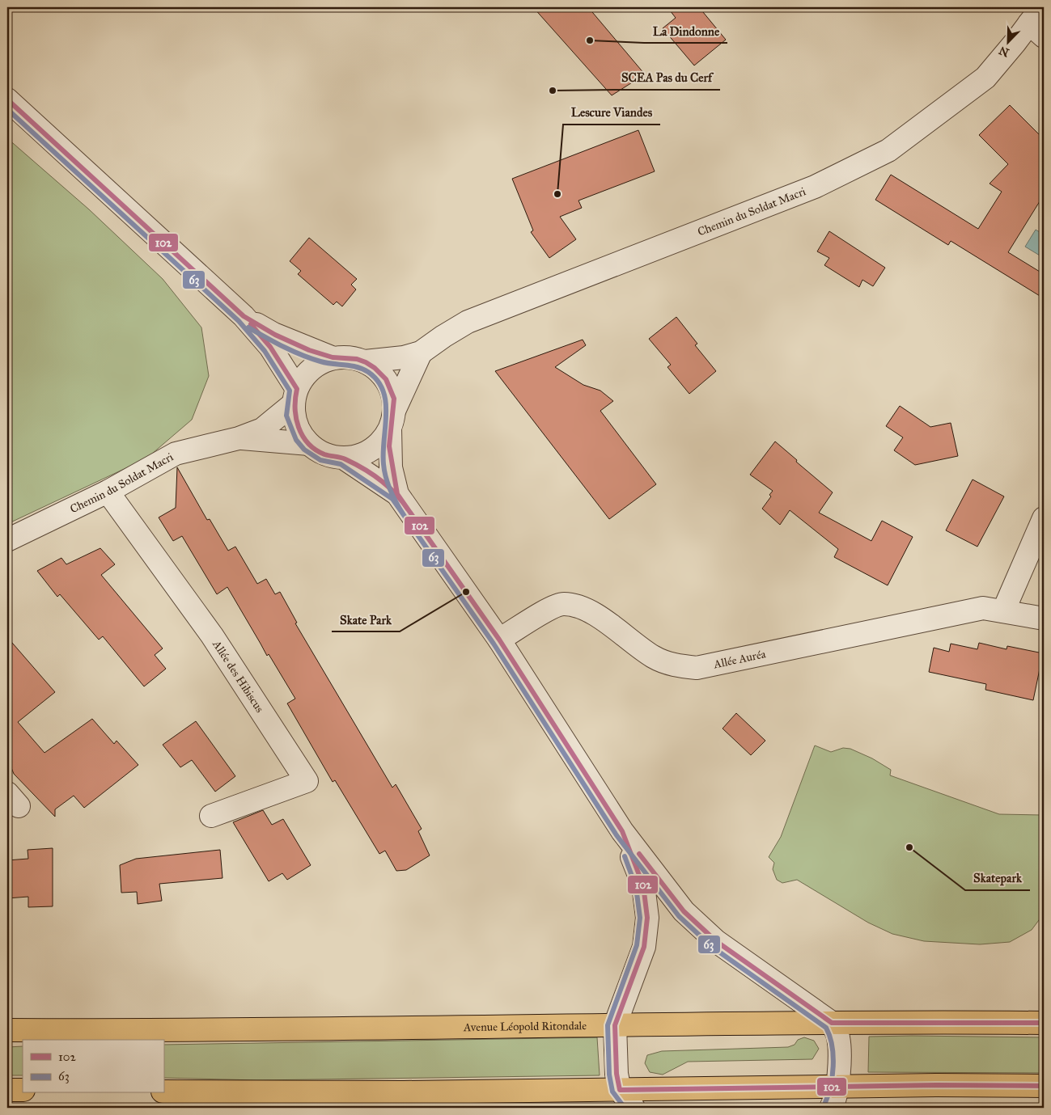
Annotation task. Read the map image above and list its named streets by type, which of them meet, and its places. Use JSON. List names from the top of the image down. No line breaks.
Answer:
{"streets":{"highway":["Avenue Léopold Ritondale"],"street":["Chemin du Soldat Macri","Allée Auréa","Allée des Hibiscus"]},"crossings":[["Chemin du Soldat Macri","Allée des Hibiscus"]],"places":["La Dindonne","SCEA Pas du Cerf","Lescure Viandes","Skate Park","Skatepark"],"lines":["transit line 102","transit line 63"],"legend":["102","63"],"north":"bottom left"}
